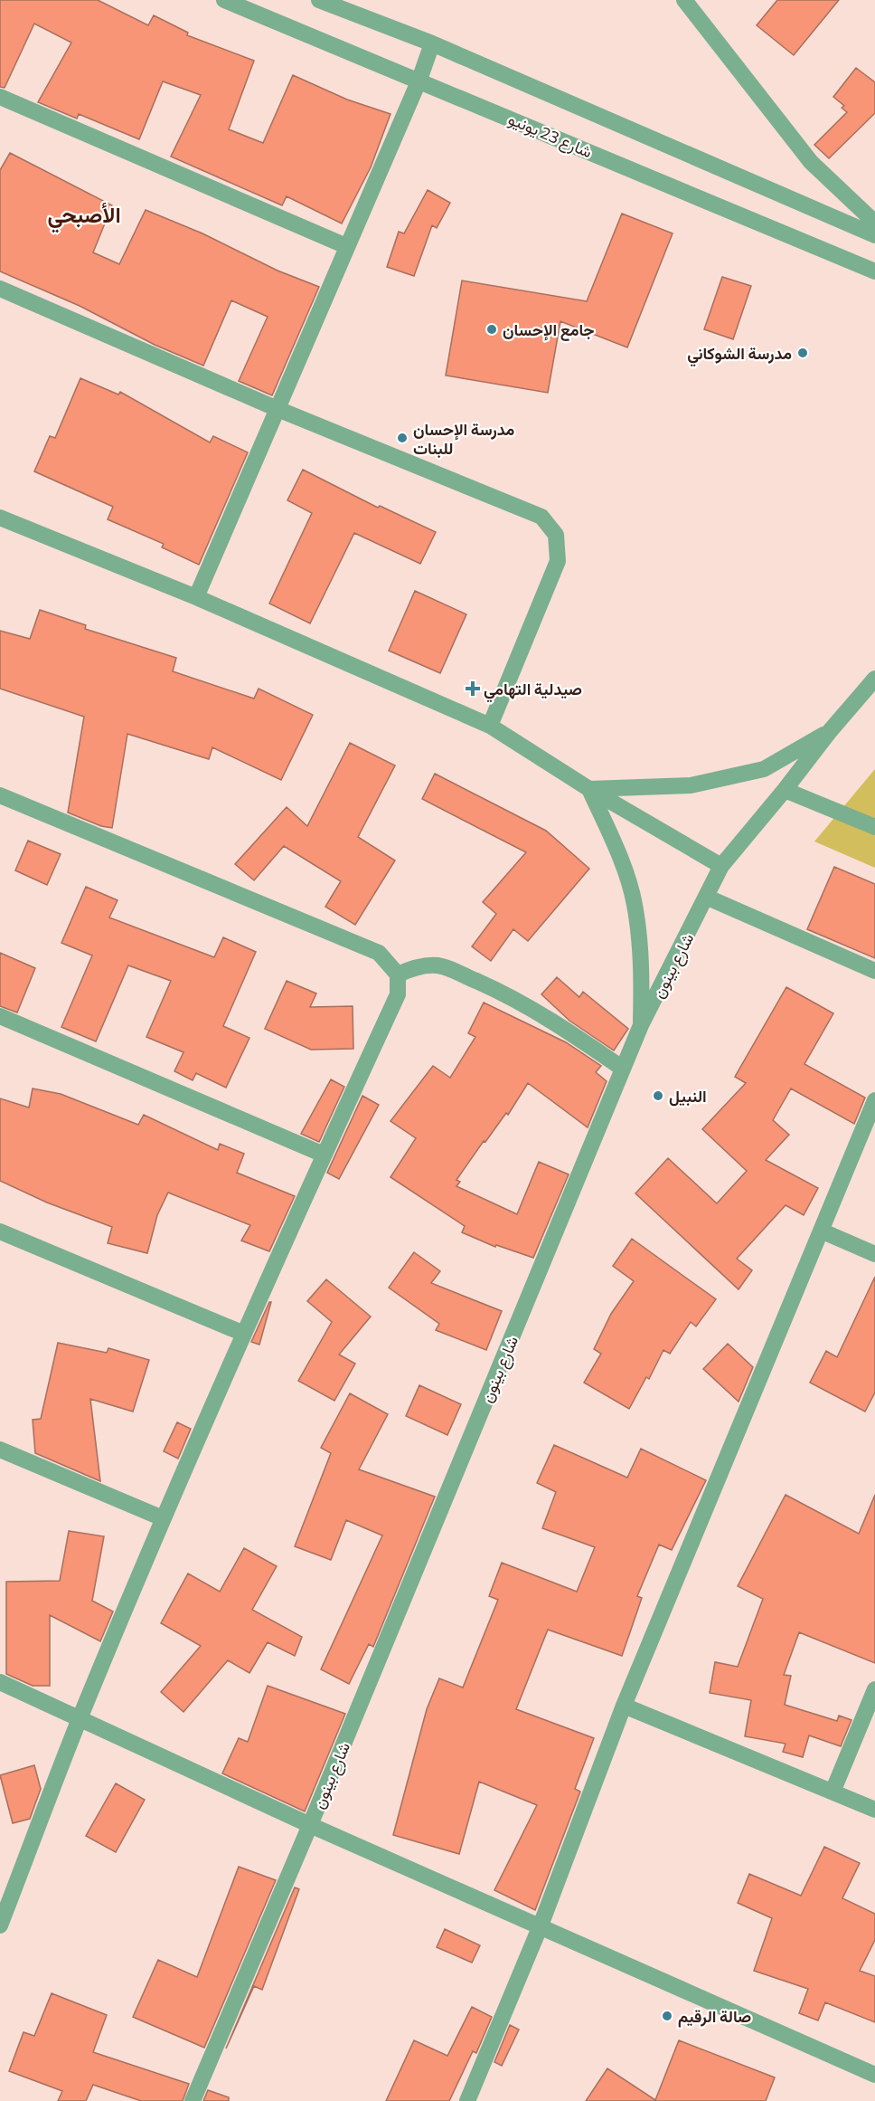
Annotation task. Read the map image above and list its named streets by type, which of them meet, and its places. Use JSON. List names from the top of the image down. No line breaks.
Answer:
{"streets":{"street":["شارع 23 يونيو","شارع بينون"]},"districts":["الأصبحي"],"places":{"other":["جامع الإحسان","مدرسة الشوكاني","مدرسة الإحسان للبنات","النبيل","صالة الرقيم"],"health":["صيدلية التهامي"]}}
